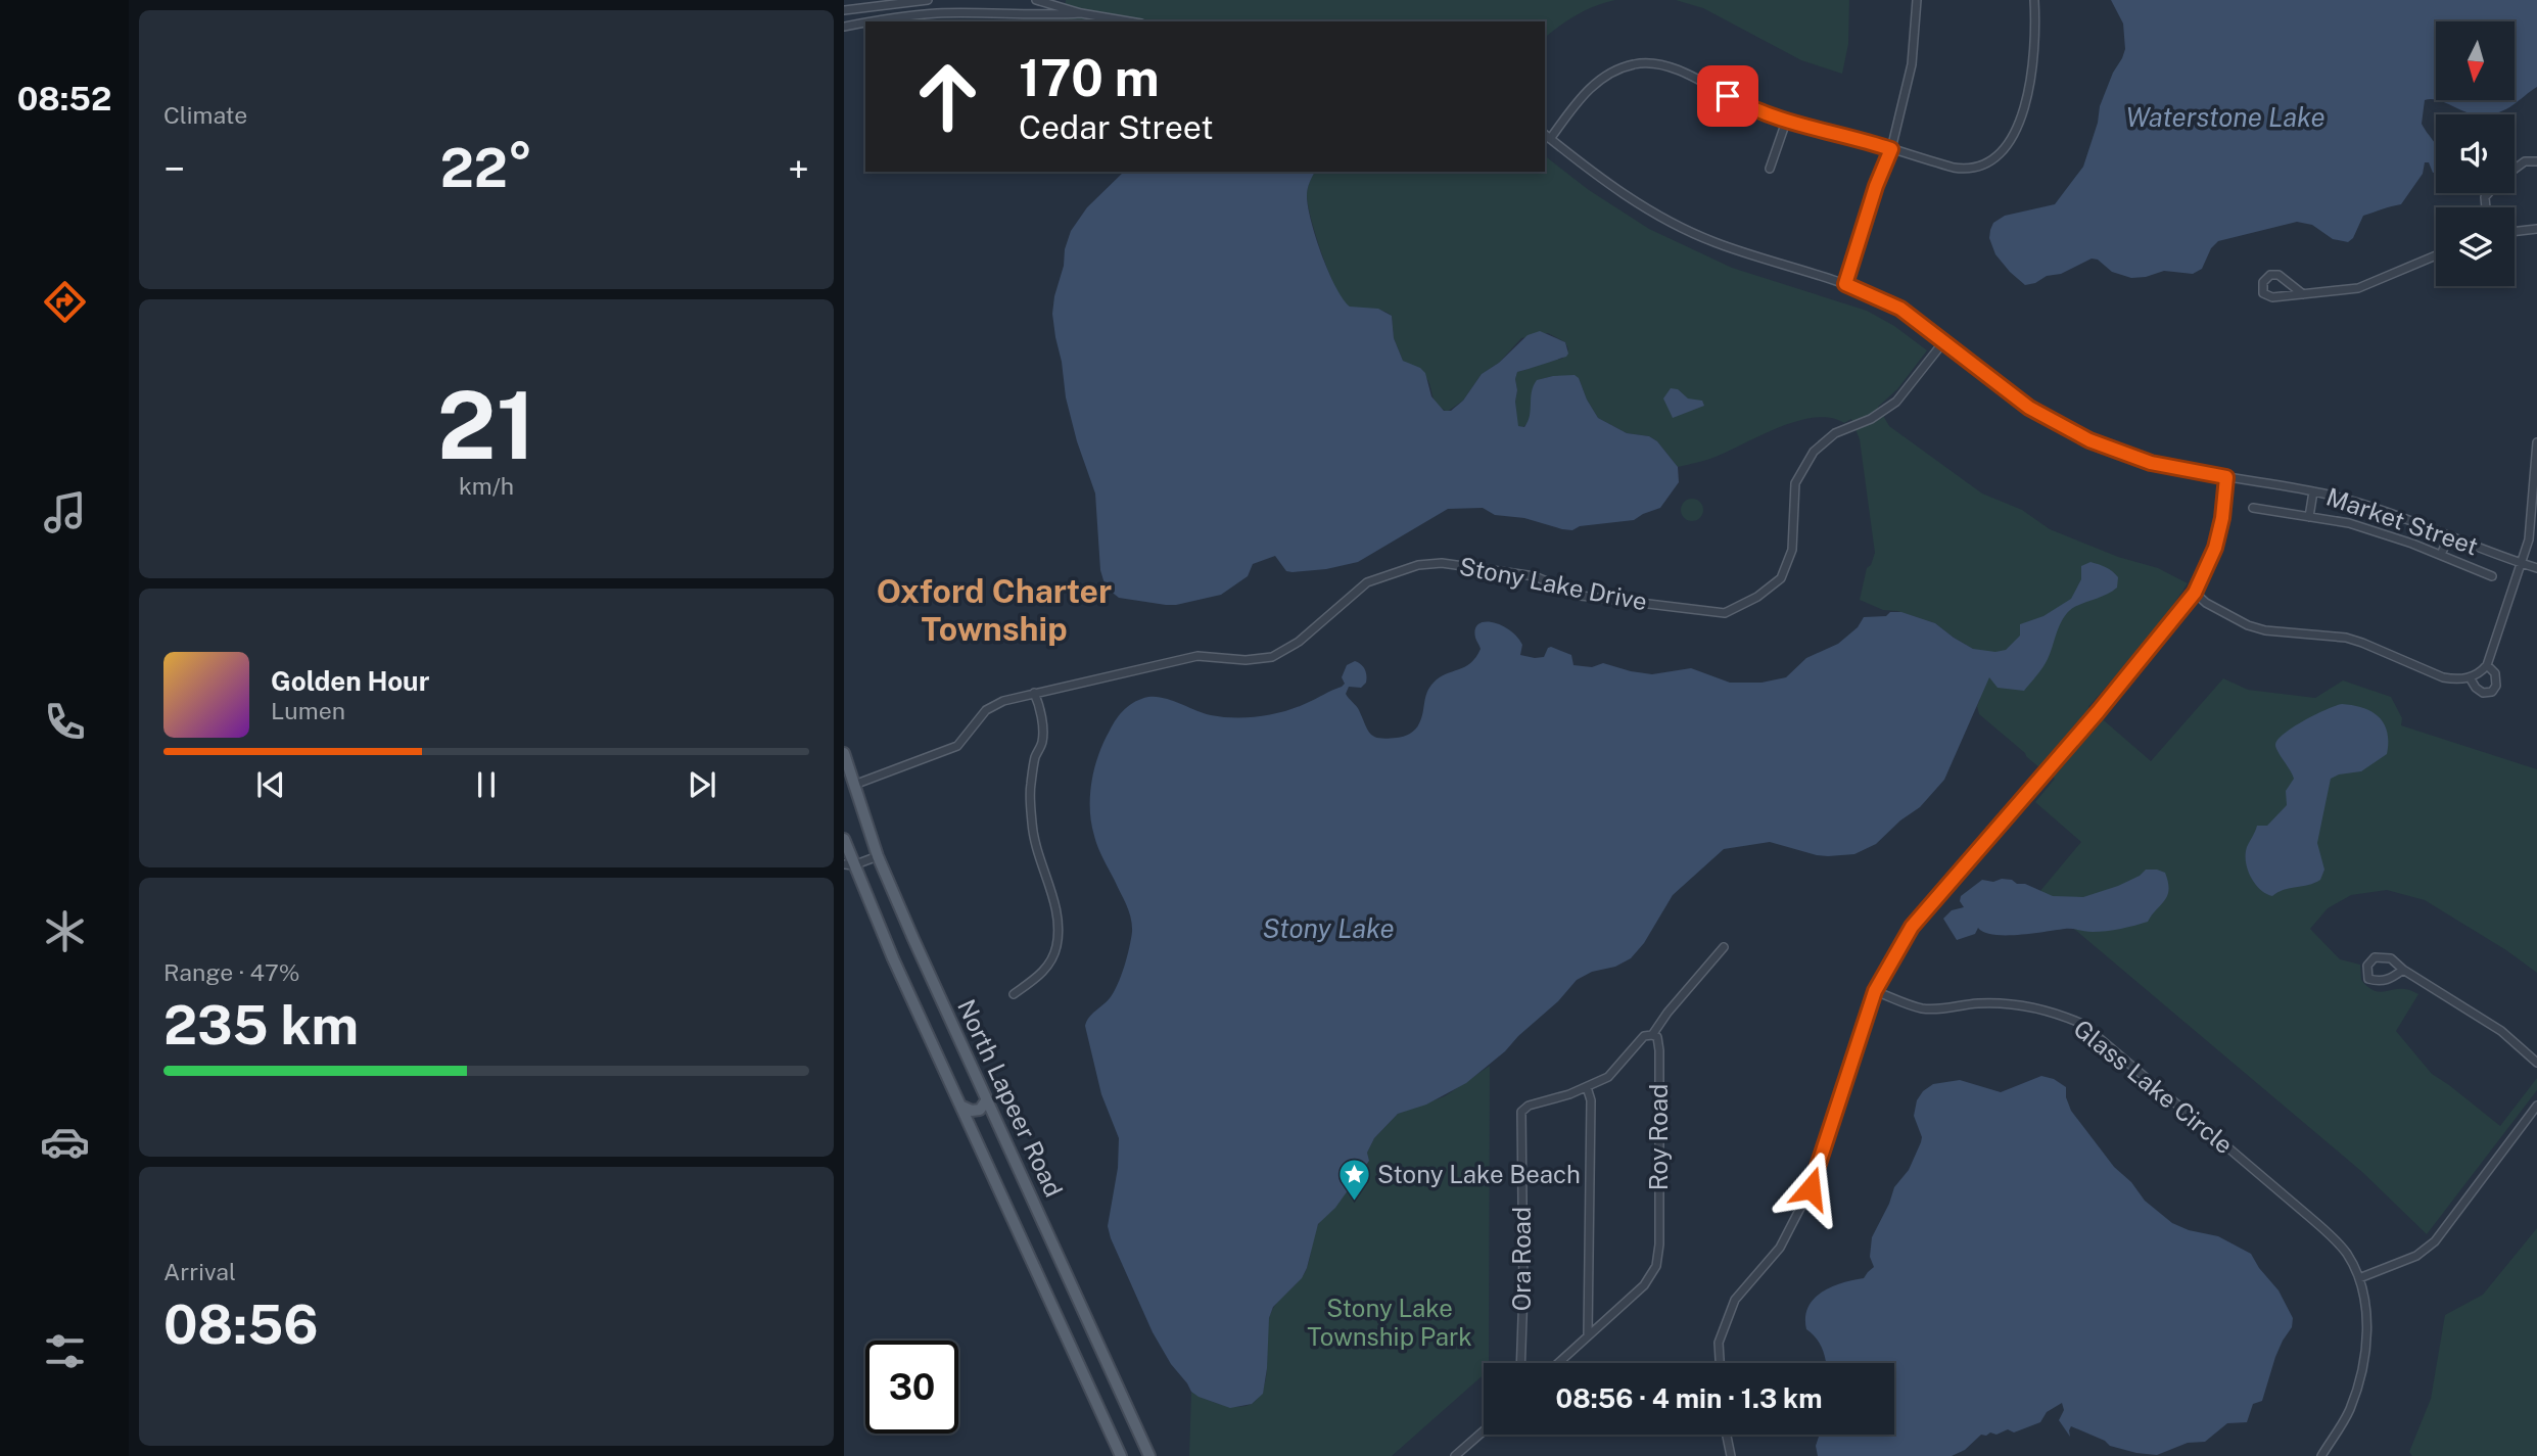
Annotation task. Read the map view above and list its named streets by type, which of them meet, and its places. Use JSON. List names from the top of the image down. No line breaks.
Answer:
{"streets":{"main road":["North Lapeer Road"],"street":["Market Street","Stony Lake Drive","Glass Lake Circle","Roy Road","Ora Road"]},"crossings":[["Market Street","Stony Lake Drive"],["Stony Lake Drive","North Lapeer Road"],["Roy Road","Ora Road"]],"districts":["Oxford Charter Township"],"water":["Waterstone Lake","Stony Lake"],"parks":["Stony Lake Township Park"],"places":{"place":["Stony Lake Beach"]},"north":"bottom","page":{"tabs":"08:52","tile":["Climate",["21","km/h"],["Range · 47%","235 km"],["Arrival","08:56"]],"turn":["170 m","Cedar Street"],"heat":["−","22°","+"],"song":["Golden Hour","Lumen"],"limit":"30","trip":"08:56 · 4 min · 1.3 km"}}
